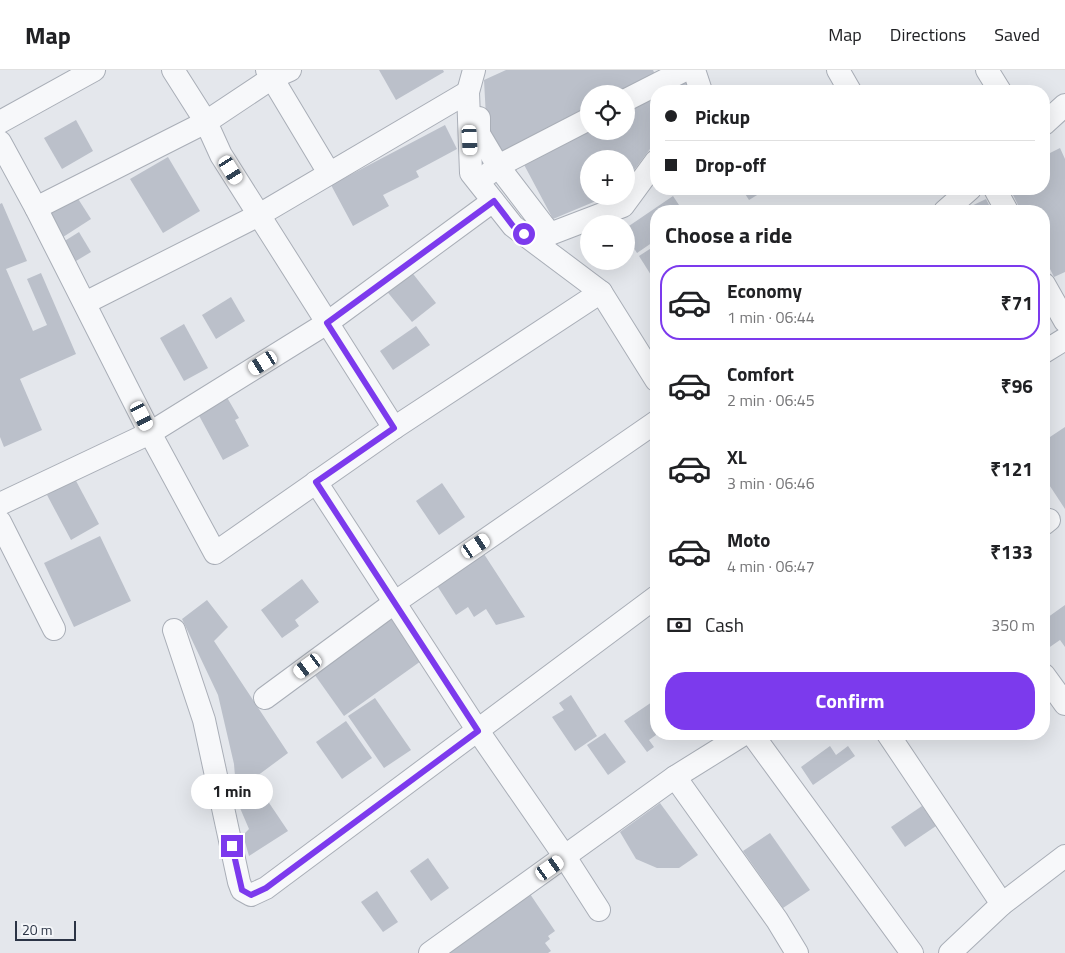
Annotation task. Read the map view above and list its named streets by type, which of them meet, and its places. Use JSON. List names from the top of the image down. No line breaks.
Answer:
{"scale_bar":"20 m","page":{"header":"Map","nav":["Map","Directions","Saved"],"map_buttons":["+","−"],"banner":["Pickup","Drop-off"],"heading":"Choose a ride","list":[{"name":"Economy","note":"1 min · 06:44","value":"₹71"},{"name":"Comfort","note":"2 min · 06:45","value":"₹96"},{"name":"XL","note":"3 min · 06:46","value":"₹121"},{"name":"Moto","note":"4 min · 06:47","value":"₹133"}],"pay":["Cash","350 m"],"buttons":"Confirm","bubble":"1 min","scale":"20 m"}}
